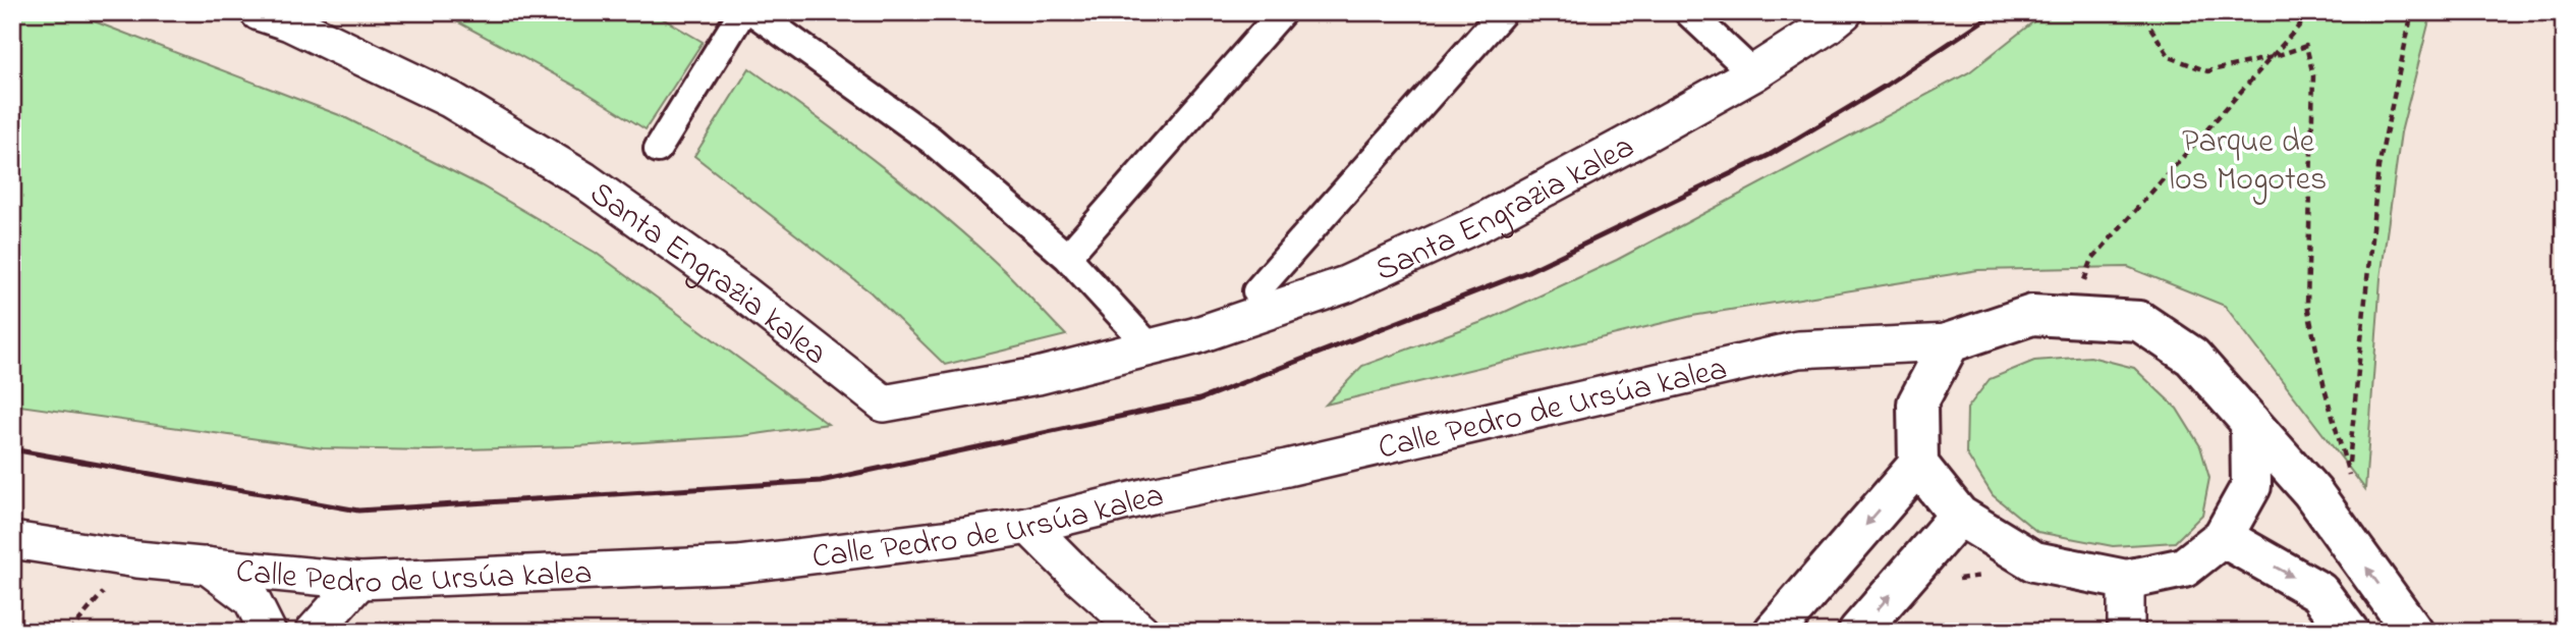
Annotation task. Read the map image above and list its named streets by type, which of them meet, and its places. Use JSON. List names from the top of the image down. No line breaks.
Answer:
{"streets":{"street":["Santa Engrazia kalea","Calle Pedro de Ursúa kalea"]},"parks":["Parque de los Mogotes"]}
